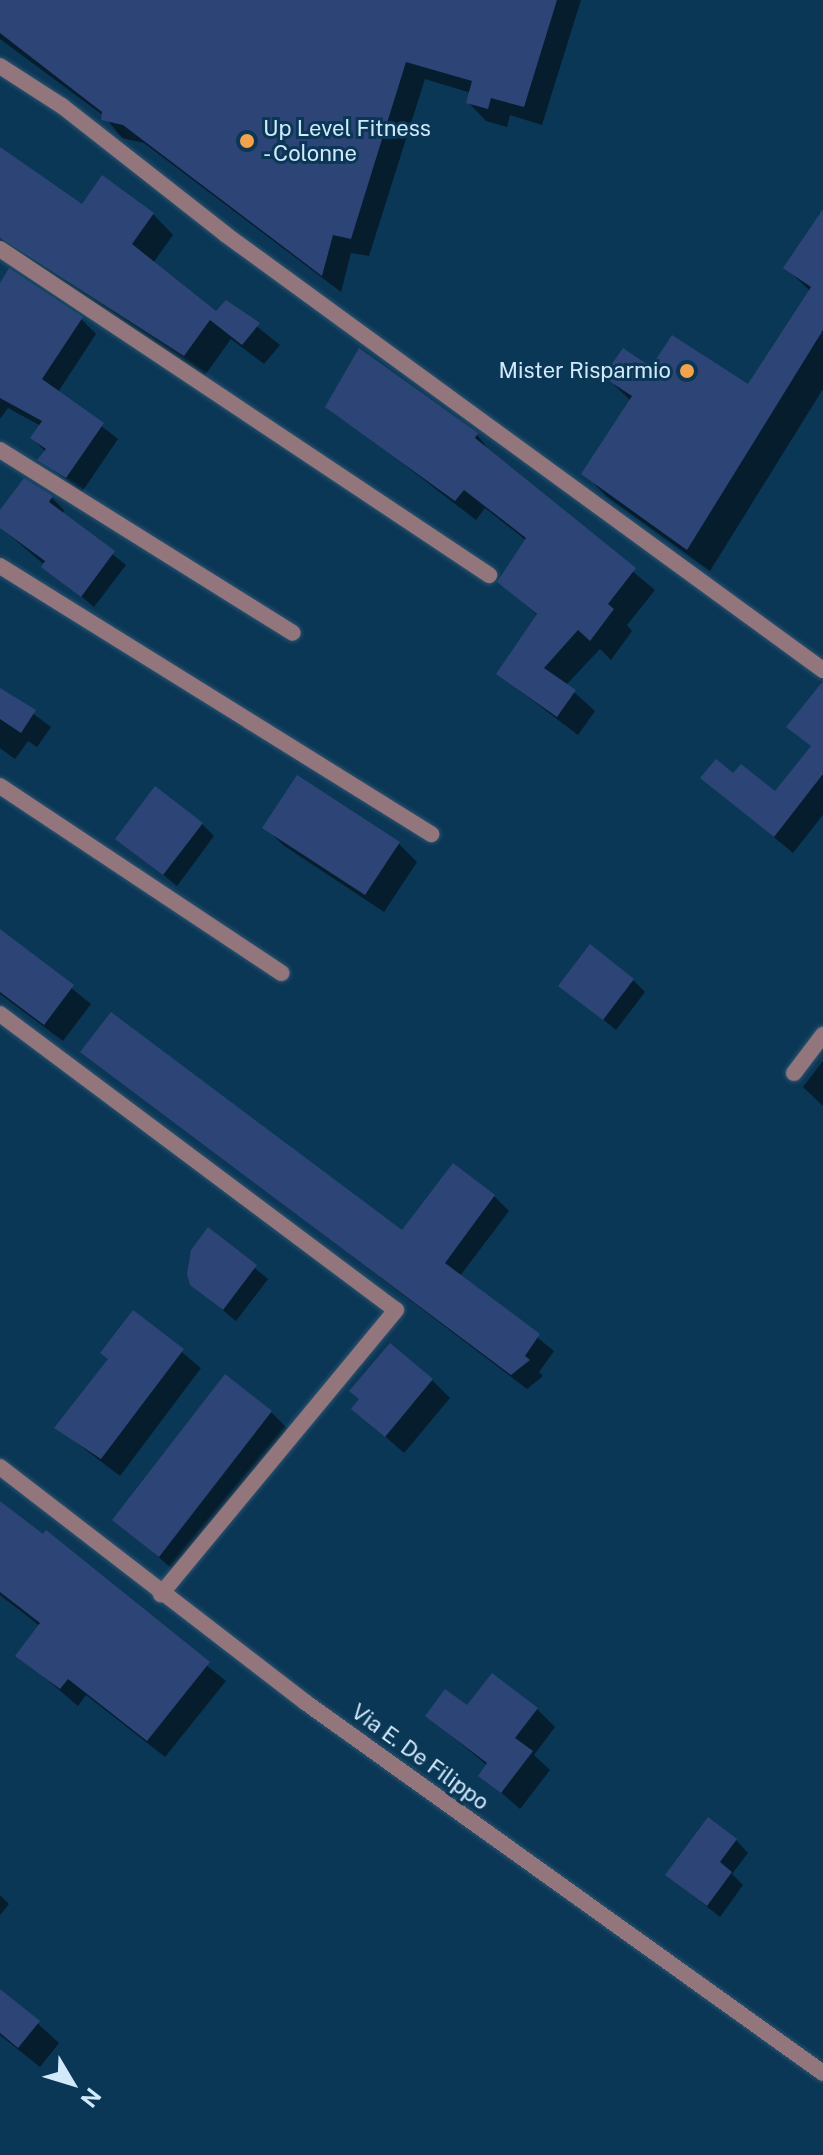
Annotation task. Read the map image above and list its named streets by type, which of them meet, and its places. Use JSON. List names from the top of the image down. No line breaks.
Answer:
{"streets":{"street":["Via E. De Filippo"]},"places":["Up Level Fitness - Colonne","Mister Risparmio"],"north":"bottom right"}
